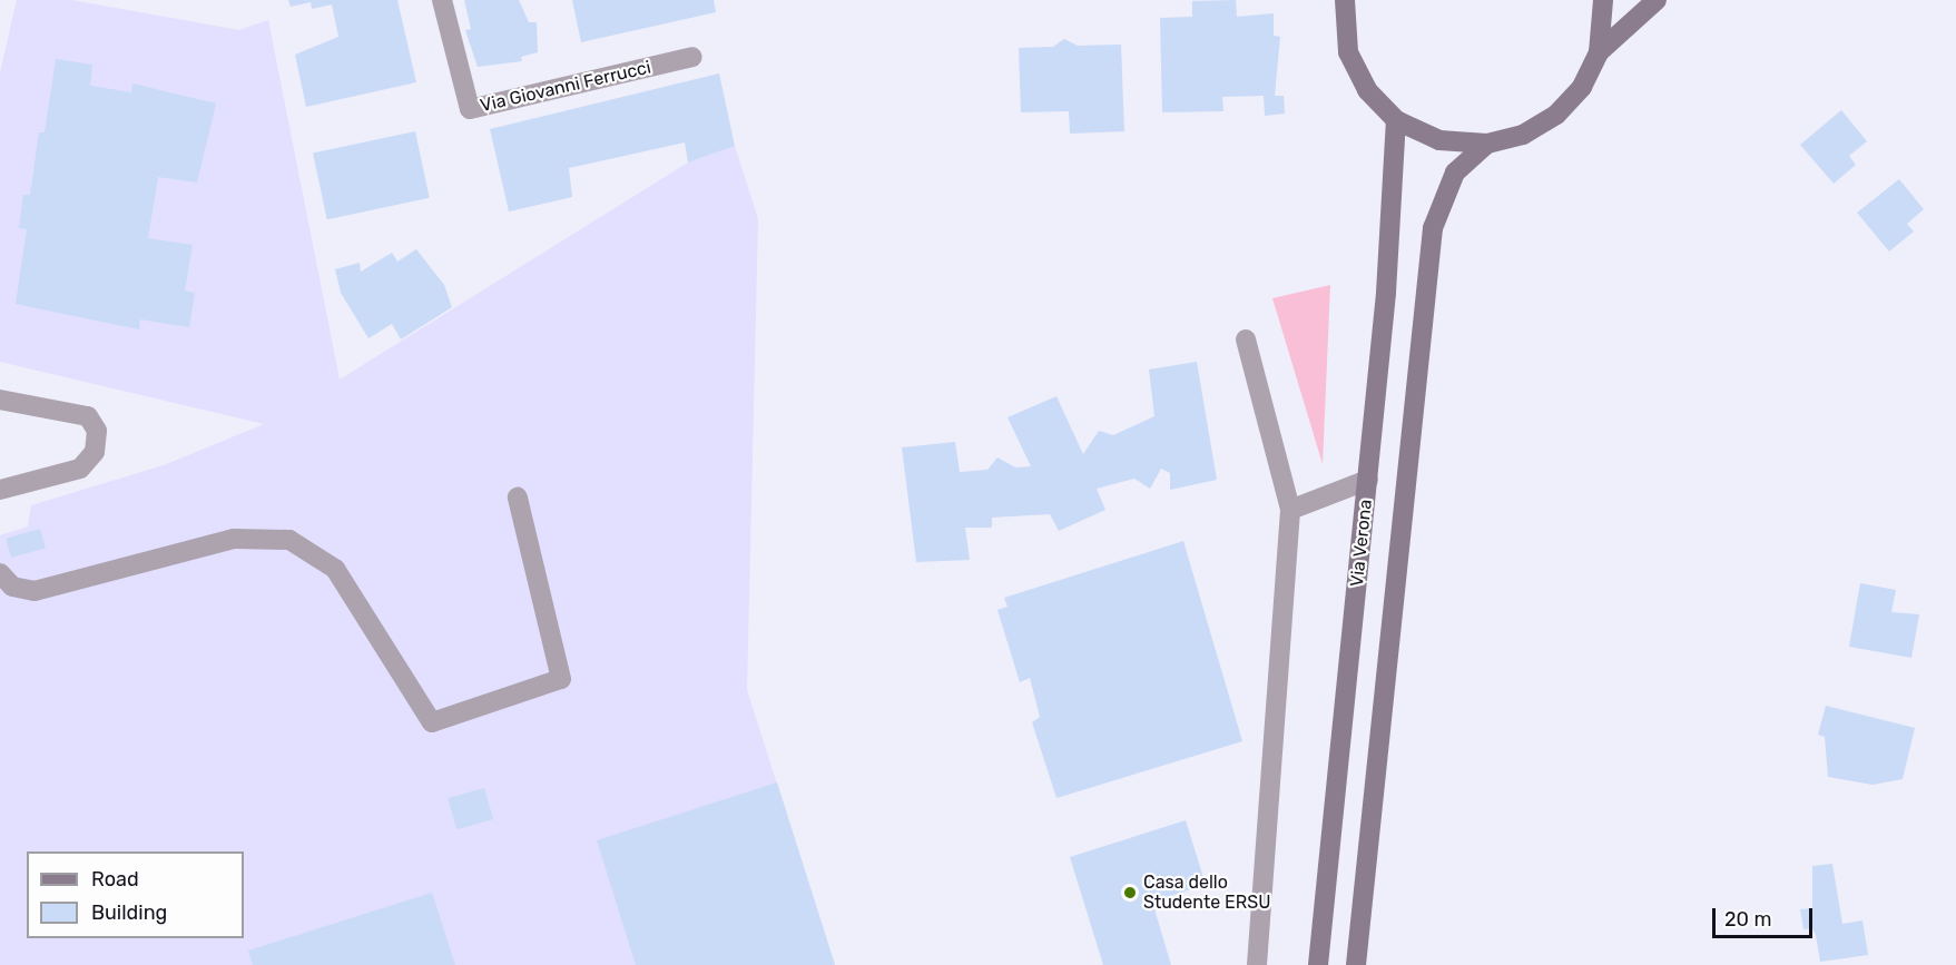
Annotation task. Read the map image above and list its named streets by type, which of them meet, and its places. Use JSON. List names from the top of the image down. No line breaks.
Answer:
{"streets":{"main road":["Via Verona"],"street":["Via Giovanni Ferrucci"]},"places":["Casa dello Studente ERSU"],"legend":["Road","Building"],"scale_bar":"20 m"}
